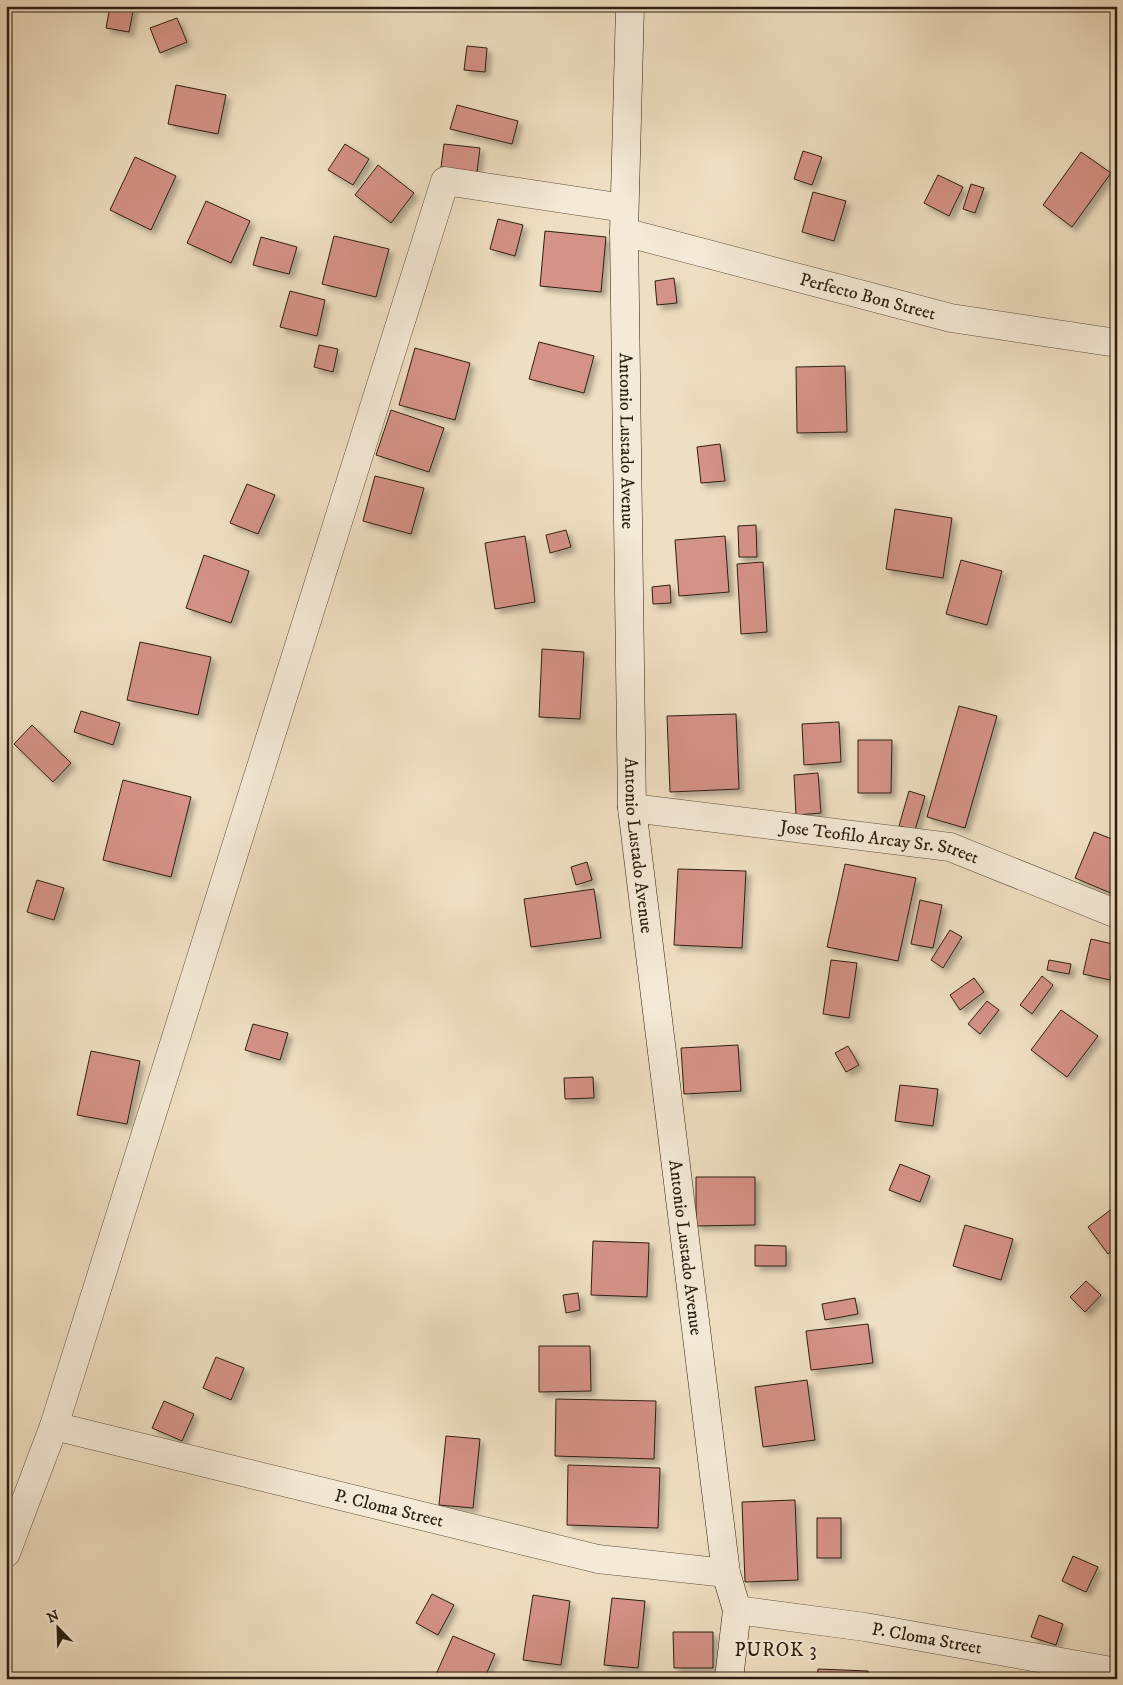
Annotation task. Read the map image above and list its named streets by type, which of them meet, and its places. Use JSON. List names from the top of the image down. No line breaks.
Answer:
{"streets":{"street":["Perfecto Bon Street","Antonio Lustado Avenue","Jose Teofilo Arcay Sr. Street","P. Cloma Street"]},"crossings":[["Perfecto Bon Street","Antonio Lustado Avenue"],["Perfecto Bon Street","P. Cloma Street"],["Antonio Lustado Avenue","Jose Teofilo Arcay Sr. Street"],["Antonio Lustado Avenue","P. Cloma Street"]],"districts":["PUROK 3"],"north":"top left"}
